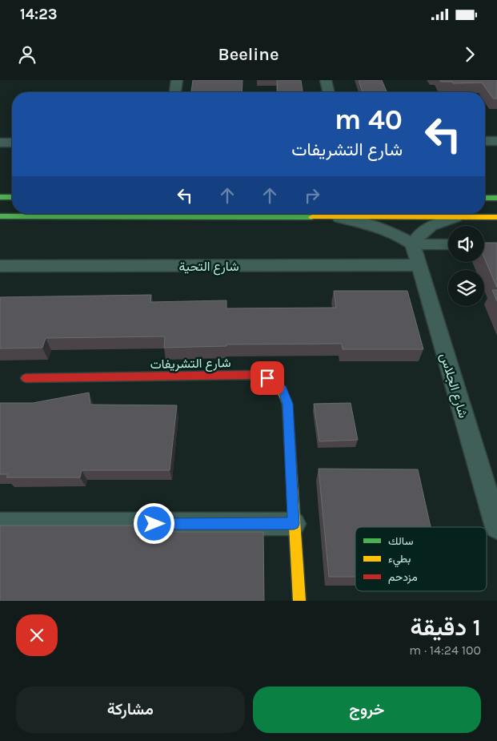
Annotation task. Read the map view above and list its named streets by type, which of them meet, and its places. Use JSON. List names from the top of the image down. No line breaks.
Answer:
{"streets":{"main road":["شارع التشريفات"],"street":["شارع التحية","شارع الجلاس"]},"crossings":[["شارع التحية","شارع الجلاس"]],"legend":["سالك","بطيء","مزدحم"],"page":{"status":"14:23","header":"Beeline","turn":["40 m","شارع التشريفات"],"heading":["1 دقيقة","100 m · 14:24"],"buttons":["خروج","مشاركة"]}}
